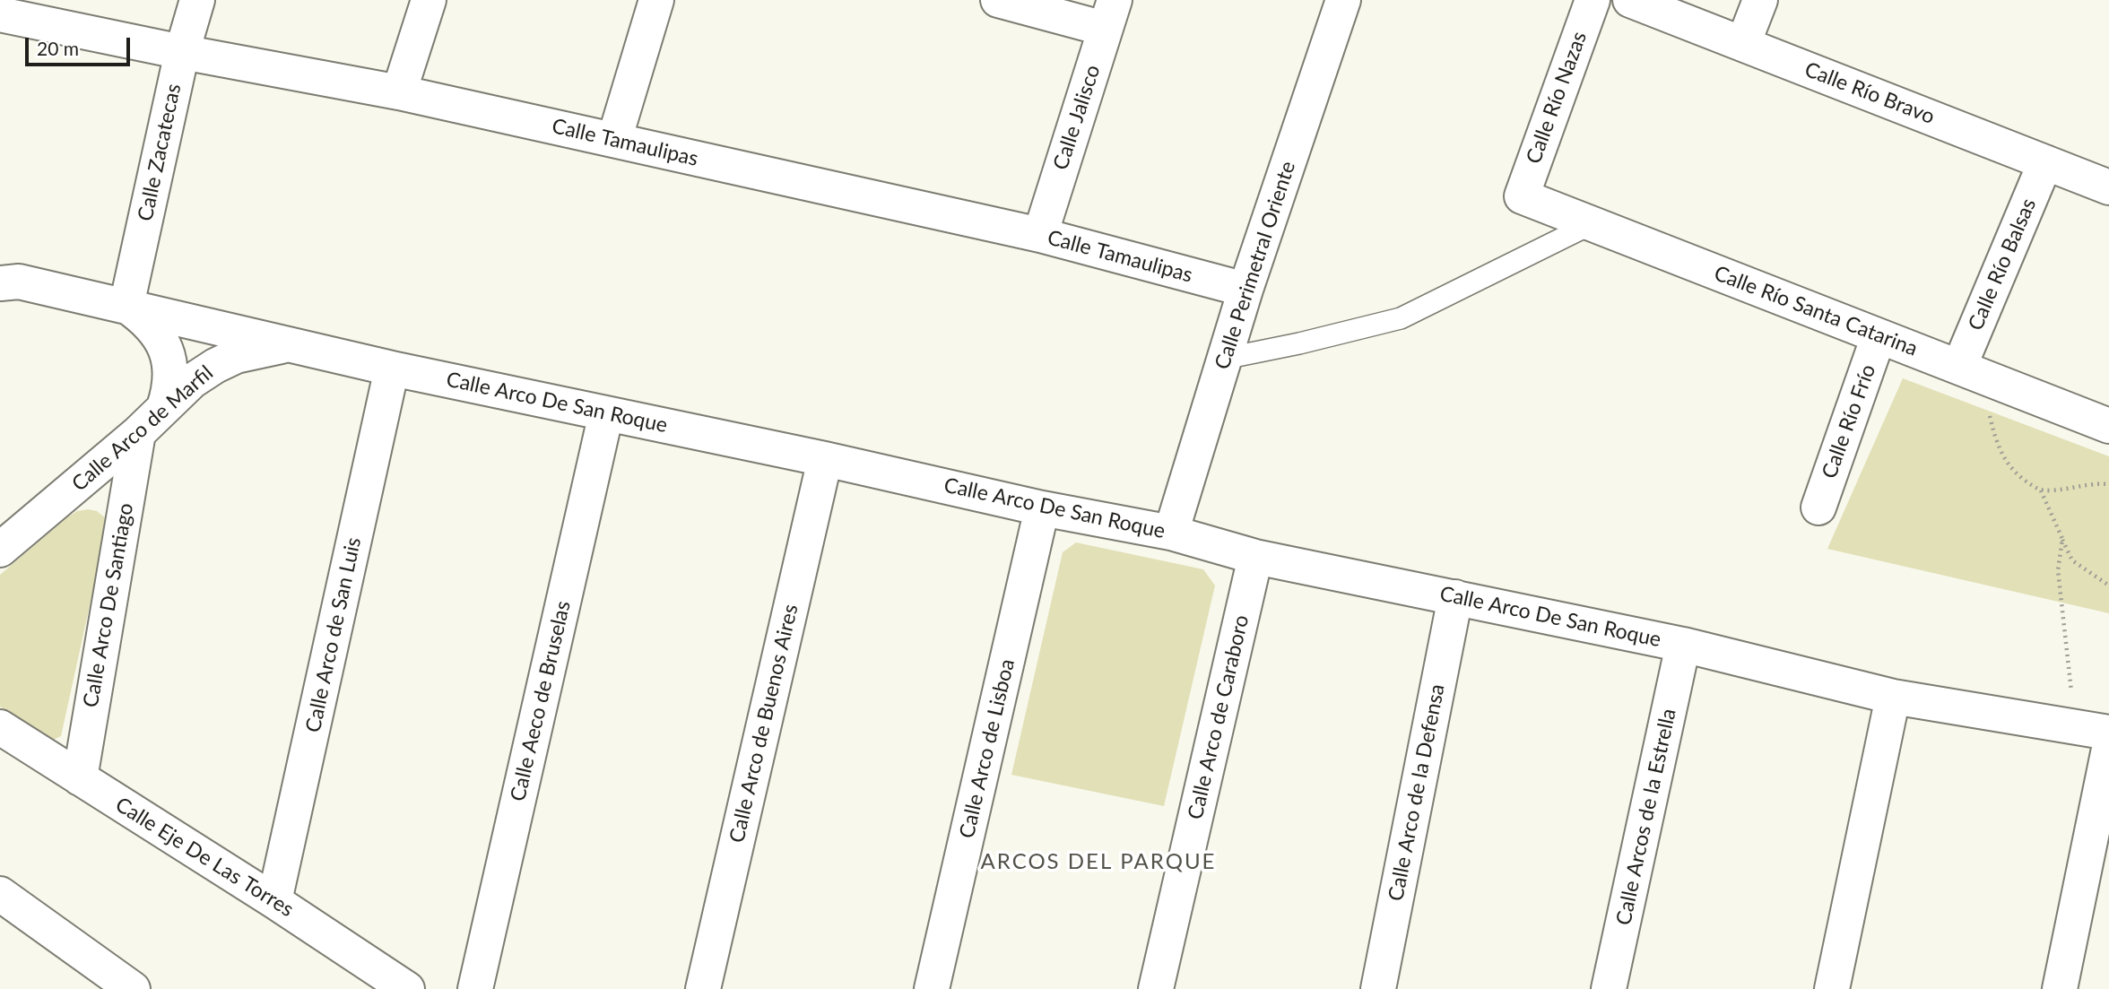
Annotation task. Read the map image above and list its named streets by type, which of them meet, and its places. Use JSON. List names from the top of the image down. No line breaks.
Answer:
{"streets":{"street":["Calle Río Bravo","Calle Río Nazas","Calle Jalisco","Calle Tamaulipas","Calle Zacatecas","Calle Río Balsas","Calle Perimetral Oriente","Calle Río Santa Catarina","Calle Arco De San Roque","Calle Río Frío","Calle Arco de Marfil","Calle Arco De Santiago","Calle Arco de San Luis","Calle Aeco de Bruselas","Calle Arco de Caraboro","Calle Arco de Buenos Aires","Calle Arco de Lisboa","Calle Arco de la Defensa","Calle Arcos de la Estrella","Calle Eje De Las Torres"]},"crossings":[["Calle Río Bravo","Calle Río Balsas"],["Calle Río Nazas","Calle Río Santa Catarina"],["Calle Jalisco","Calle Tamaulipas"],["Calle Tamaulipas","Calle Zacatecas"],["Calle Tamaulipas","Calle Perimetral Oriente"],["Calle Zacatecas","Calle Arco De San Roque"],["Calle Río Balsas","Calle Río Santa Catarina"],["Calle Perimetral Oriente","Calle Arco De San Roque"],["Calle Río Santa Catarina","Calle Río Frío"],["Calle Arco De San Roque","Calle Arco de Marfil"],["Calle Arco De San Roque","Calle Arco de San Luis"],["Calle Arco De San Roque","Calle Aeco de Bruselas"],["Calle Arco De San Roque","Calle Arco de Caraboro"],["Calle Arco De San Roque","Calle Arco de Buenos Aires"],["Calle Arco De San Roque","Calle Arco de Lisboa"],["Calle Arco De San Roque","Calle Arco de la Defensa"],["Calle Arco De San Roque","Calle Arcos de la Estrella"],["Calle Arco de Marfil","Calle Arco De Santiago"],["Calle Arco De Santiago","Calle Eje De Las Torres"],["Calle Arco de San Luis","Calle Eje De Las Torres"]],"districts":["ARCOS DEL PARQUE"],"scale_bar":"20 m"}
